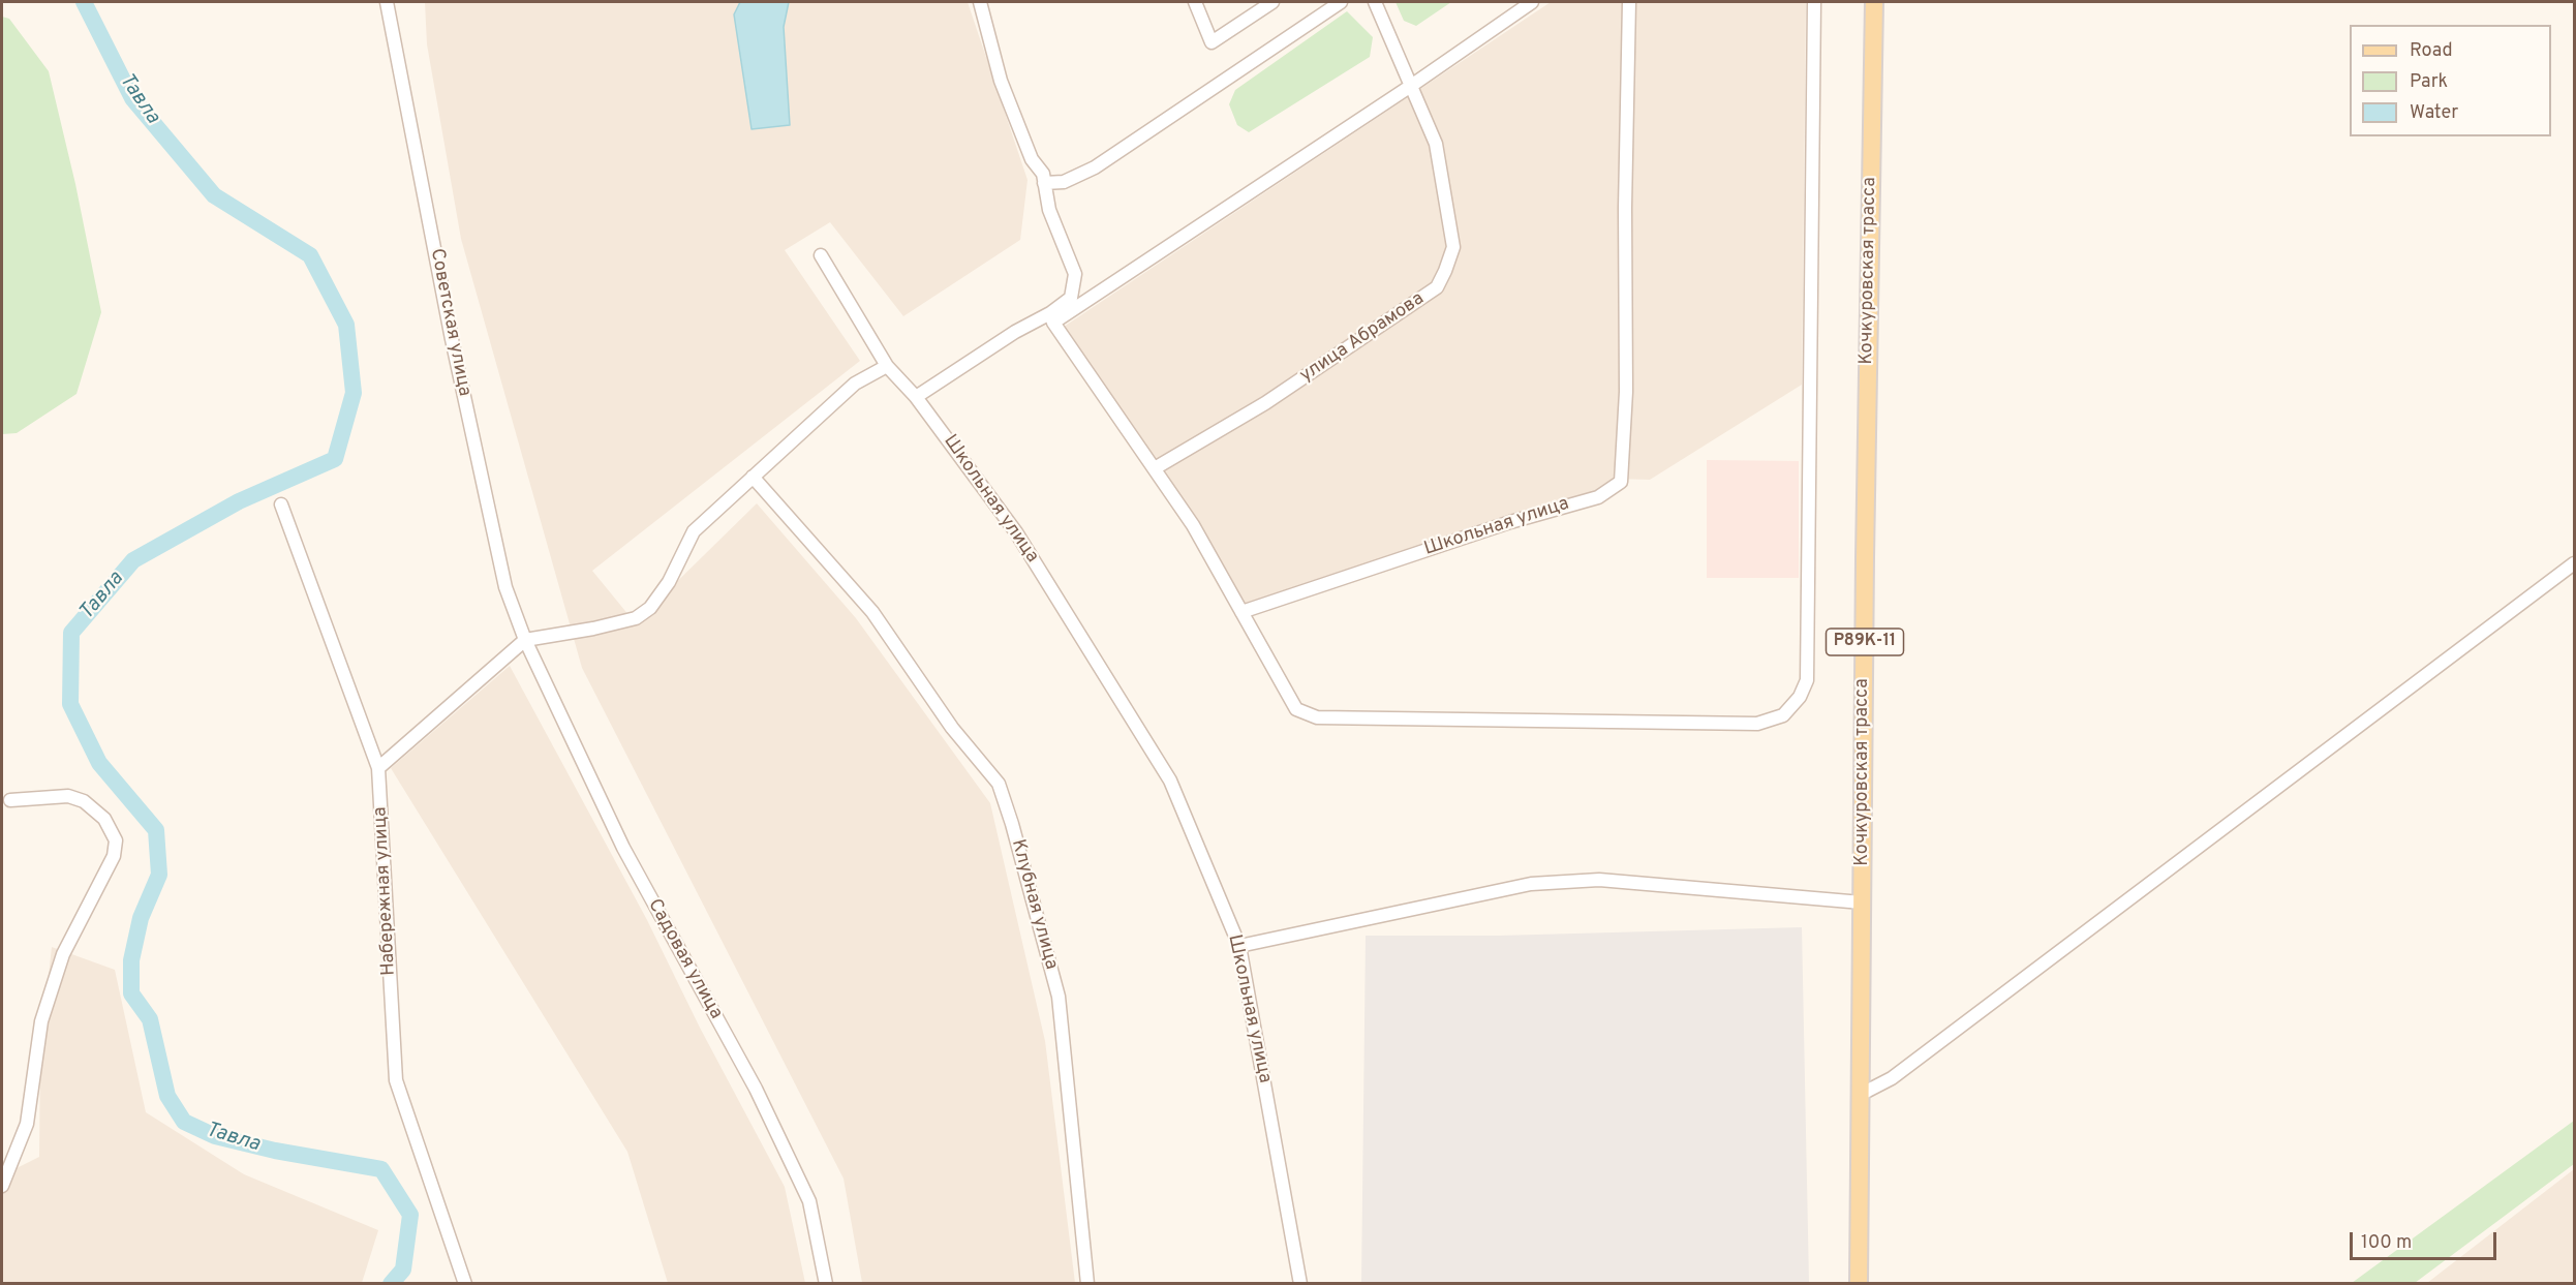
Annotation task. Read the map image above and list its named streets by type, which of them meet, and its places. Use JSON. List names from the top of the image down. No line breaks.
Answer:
{"streets":{"main road":["Кочкуровская трасса","Р89К-11"],"street":["Советская улица","улица Абрамова","Школьная улица","Набережная улица","Клубная улица","Садовая улица"]},"crossings":[["Советская улица","Садовая улица"]],"water":["Тавла"],"legend":["Road","Park","Water"],"scale_bar":"100 m"}
